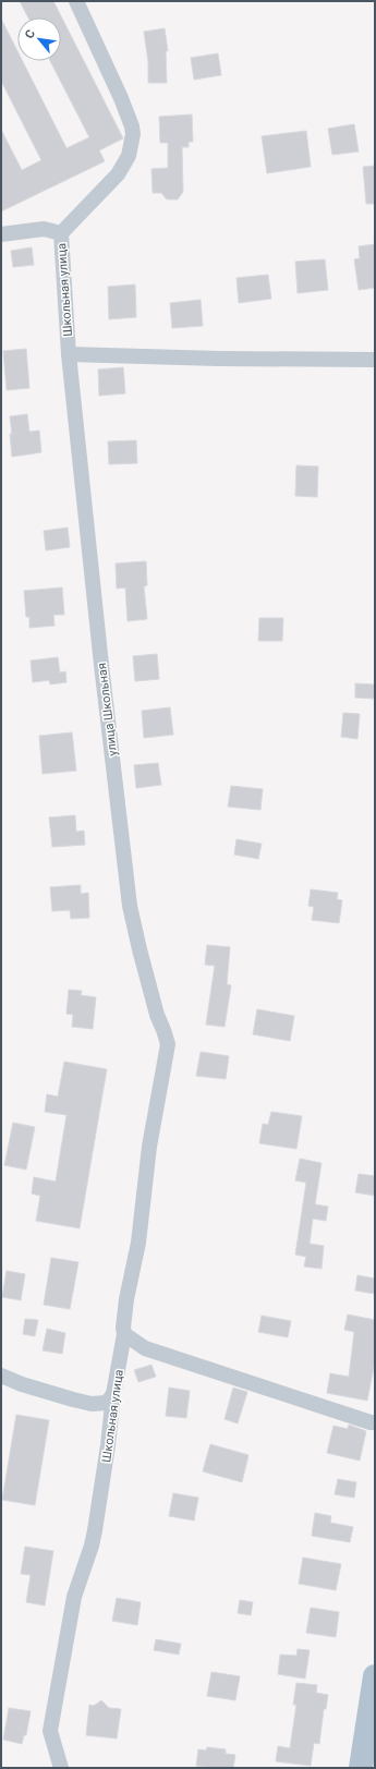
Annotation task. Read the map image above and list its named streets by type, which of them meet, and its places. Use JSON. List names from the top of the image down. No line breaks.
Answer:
{"streets":{"street":["Школьная улица","улица Школьная"]},"crossings":[["Школьная улица","улица Школьная"]],"north":"top left"}
